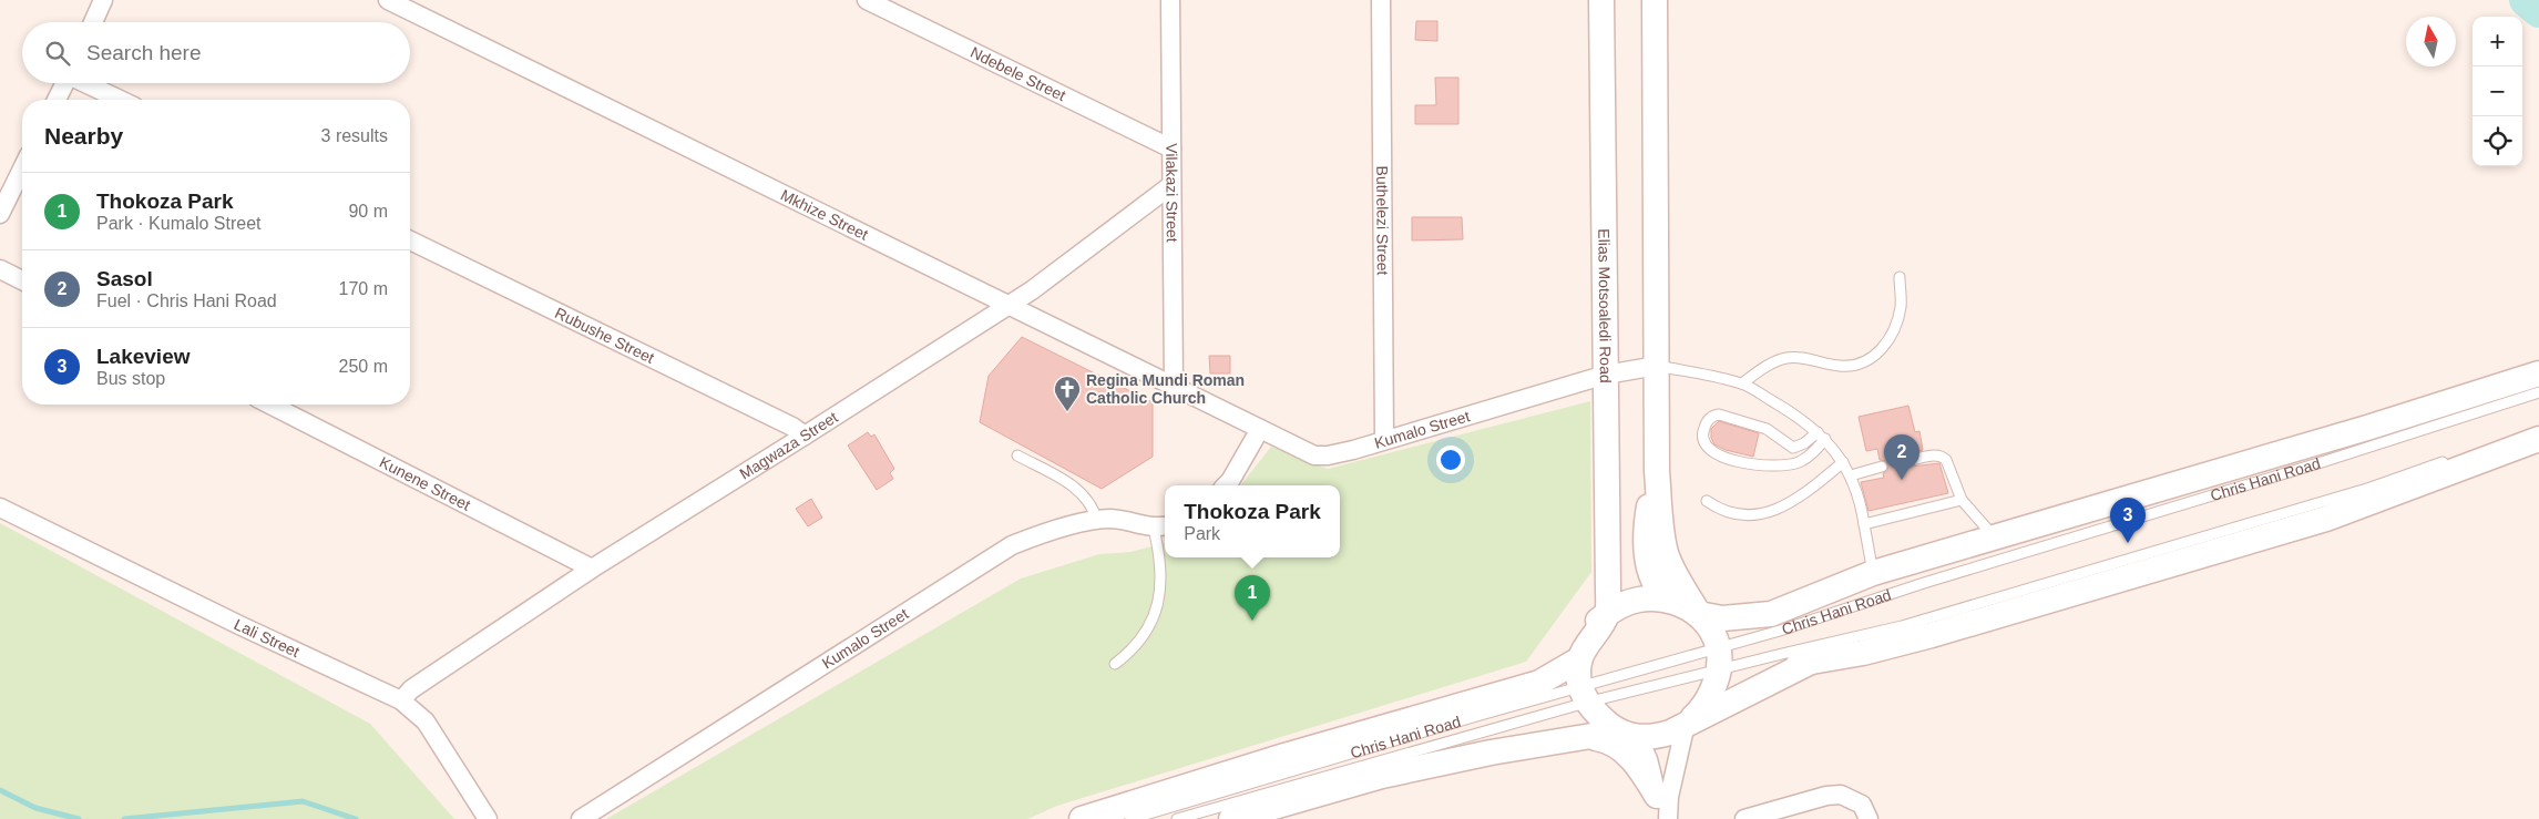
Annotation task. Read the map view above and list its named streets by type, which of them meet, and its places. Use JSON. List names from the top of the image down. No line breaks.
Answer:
{"streets":{"main road":["Elias Motsoaledi Road","Chris Hani Road"],"street":["Ndebele Street","Vilakazi Street","Mkhize Street","Buthelezi Street","Rubushe Street","Kumalo Street","Magwaza Street","Kunene Street","Lali Street"]},"crossings":[["Ndebele Street","Vilakazi Street"],["Vilakazi Street","Mkhize Street"],["Vilakazi Street","Magwaza Street"],["Mkhize Street","Kumalo Street"],["Mkhize Street","Magwaza Street"],["Buthelezi Street","Kumalo Street"],["Elias Motsoaledi Road","Kumalo Street"],["Elias Motsoaledi Road","Chris Hani Road"],["Rubushe Street","Magwaza Street"],["Magwaza Street","Kunene Street"],["Magwaza Street","Lali Street"]],"places":{"church":["Regina Mundi Roman Catholic Church"]},"north":"top","page":{"map_buttons":["+","−"],"search":"Search here","heading":["Nearby","3 results"],"list":[{"mark":"1","name":"Thokoza Park","note":"Park · Kumalo Street","value":"90 m"},{"mark":"2","name":"Sasol","note":"Fuel · Chris Hani Road","value":"170 m"},{"mark":"3","name":"Lakeview","note":"Bus stop","value":"250 m"}],"pins":["2","3","1"],"popup":["Thokoza Park","Park"]}}
